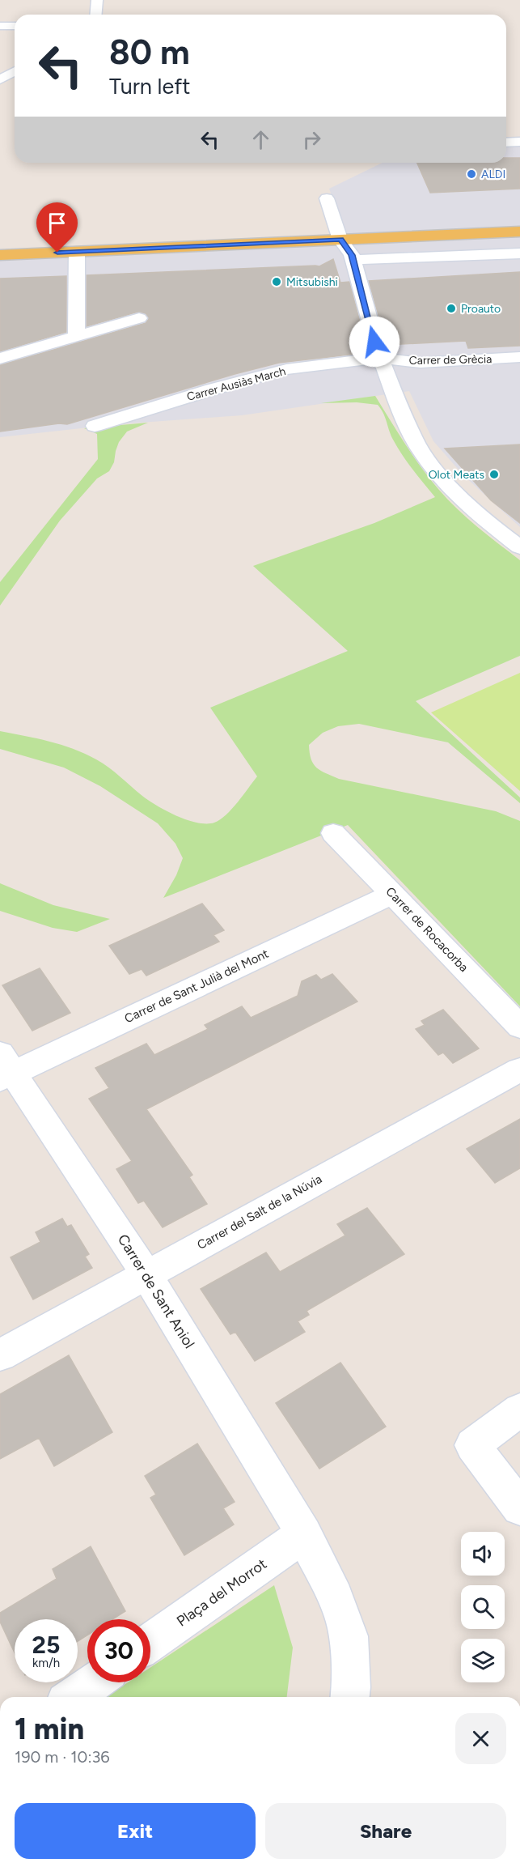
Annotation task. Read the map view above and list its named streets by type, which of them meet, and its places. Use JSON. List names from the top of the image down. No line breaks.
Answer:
{"streets":{"street":["Carrer de Grècia","Carrer Ausiàs March","Carrer de Rocacorba","Carrer de Sant Julià del Mont","Carrer del Salt de la Núvia","Carrer de Sant Aniol","Plaça del Morrot"]},"crossings":[["Carrer de Grècia","Carrer Ausiàs March"],["Carrer de Rocacorba","Carrer de Sant Julià del Mont"],["Carrer de Sant Julià del Mont","Carrer de Sant Aniol"],["Carrer del Salt de la Núvia","Carrer de Sant Aniol"],["Carrer de Sant Aniol","Plaça del Morrot"]],"places":["ALDI","Mitsubishi","Proauto","Olot Meats"],"page":{"turn":["80 m","Turn left"],"speed":"25 km/h","limit":"30","heading":["1 min","190 m · 10:36"],"buttons":["Exit","Share"]}}
